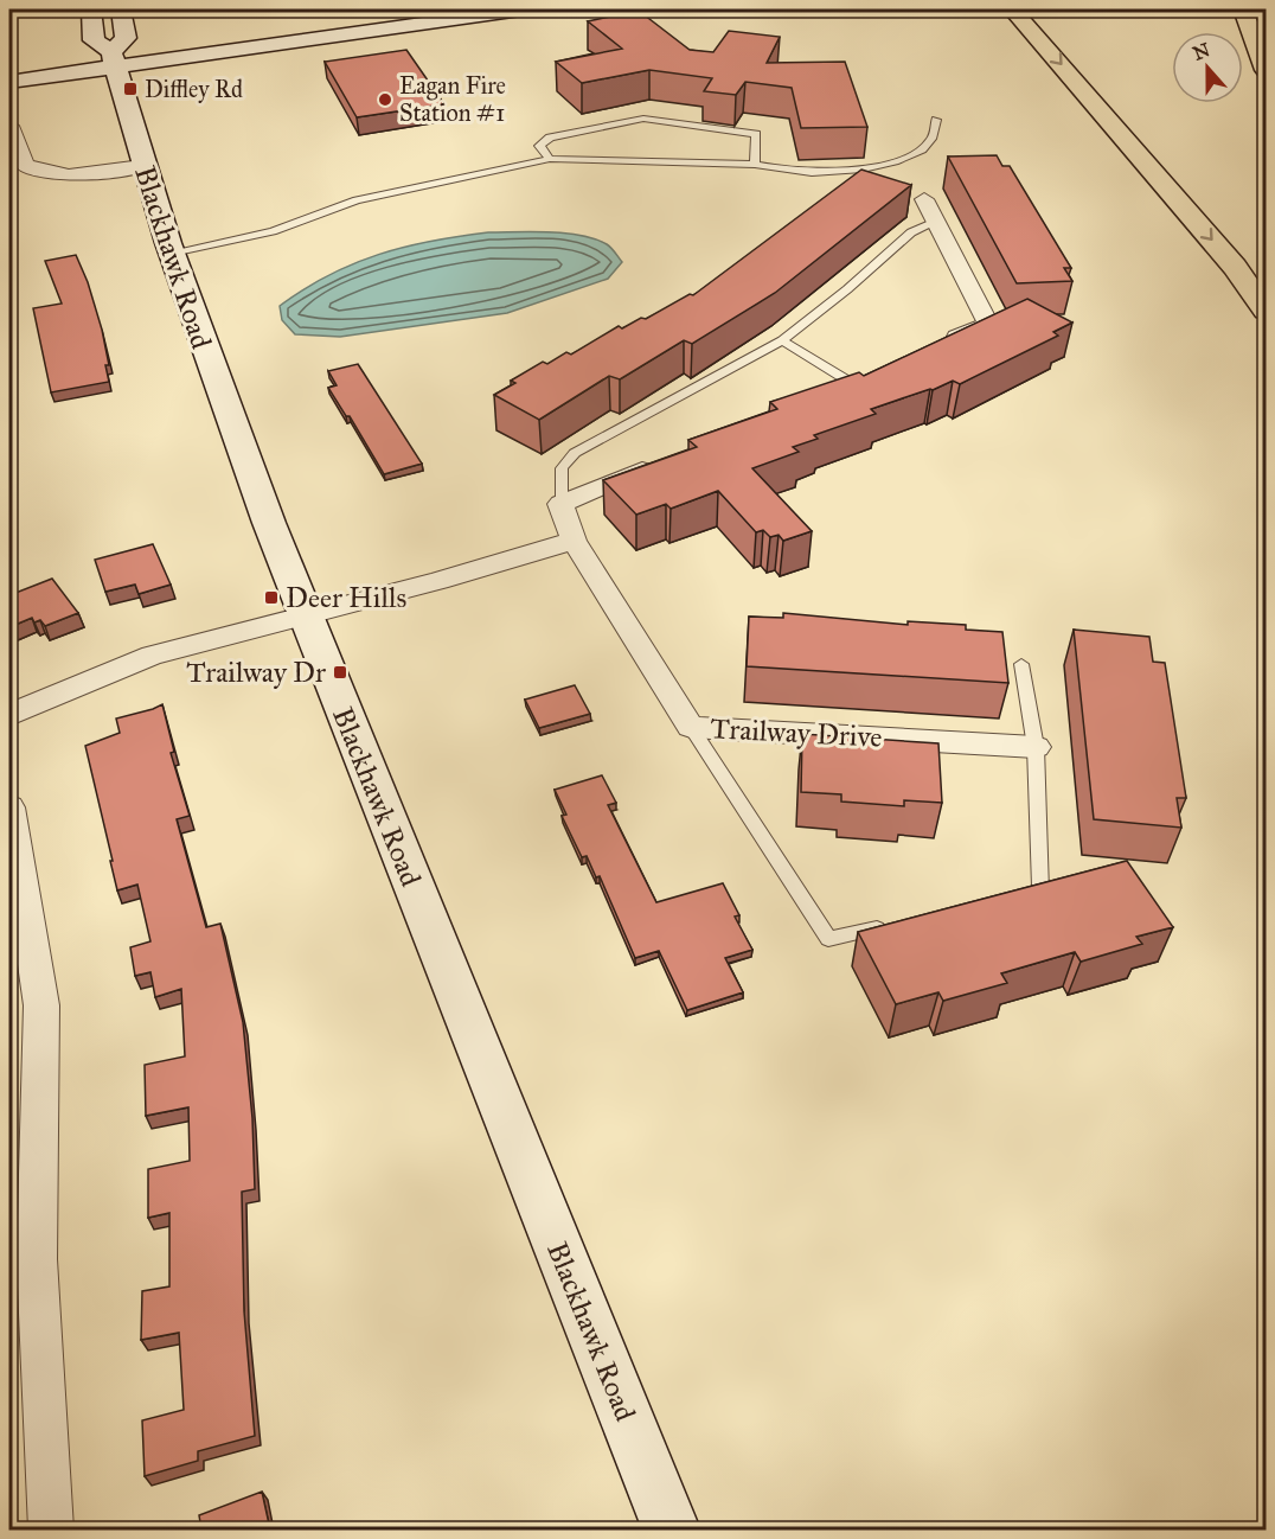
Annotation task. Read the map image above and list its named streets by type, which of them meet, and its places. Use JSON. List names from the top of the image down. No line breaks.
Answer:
{"streets":{"street":["Blackhawk Road","Trailway Drive"]},"places":{"transit":["Diffley Rd","Deer Hills","Trailway Dr"],"other":["Eagan Fire Station #1"]},"north":"top"}
